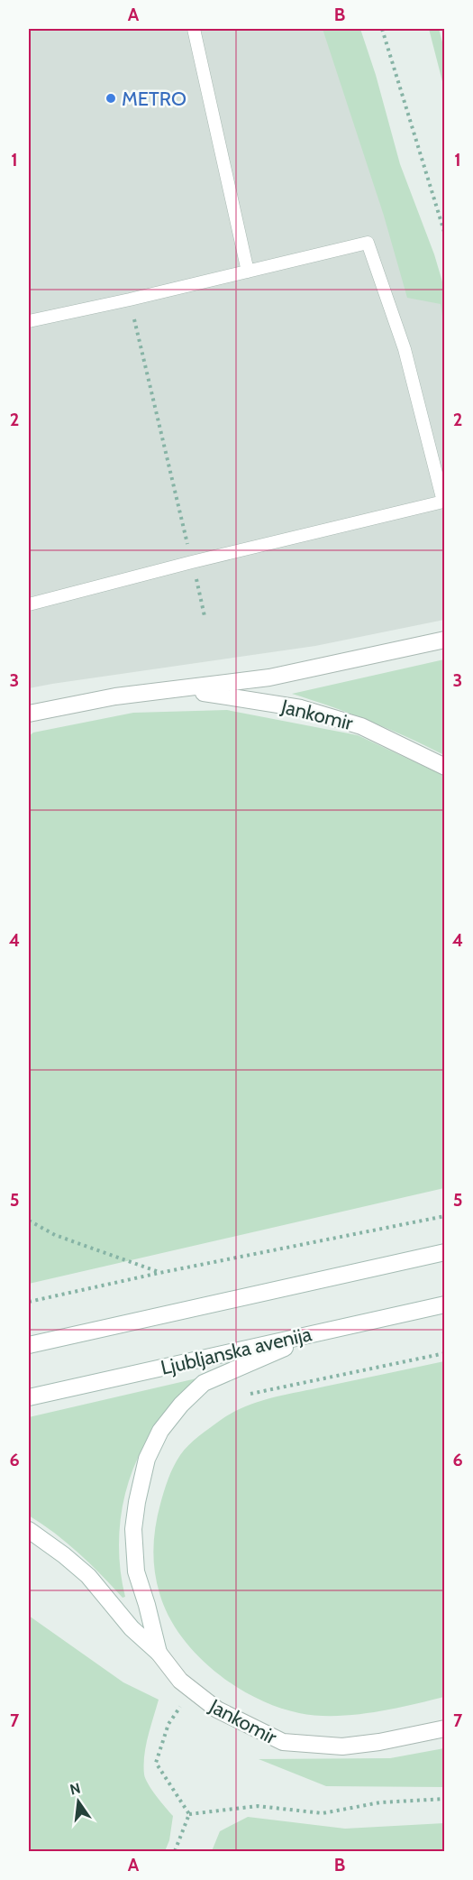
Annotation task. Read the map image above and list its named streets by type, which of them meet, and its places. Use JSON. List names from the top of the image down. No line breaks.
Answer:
{"streets":{"main road":["Jankomir","Ljubljanska avenija"]},"places":["METRO"],"north":"top","grid":{"columns":["A","B"],"rows":["1","2","3","4","5","6","7"]}}
